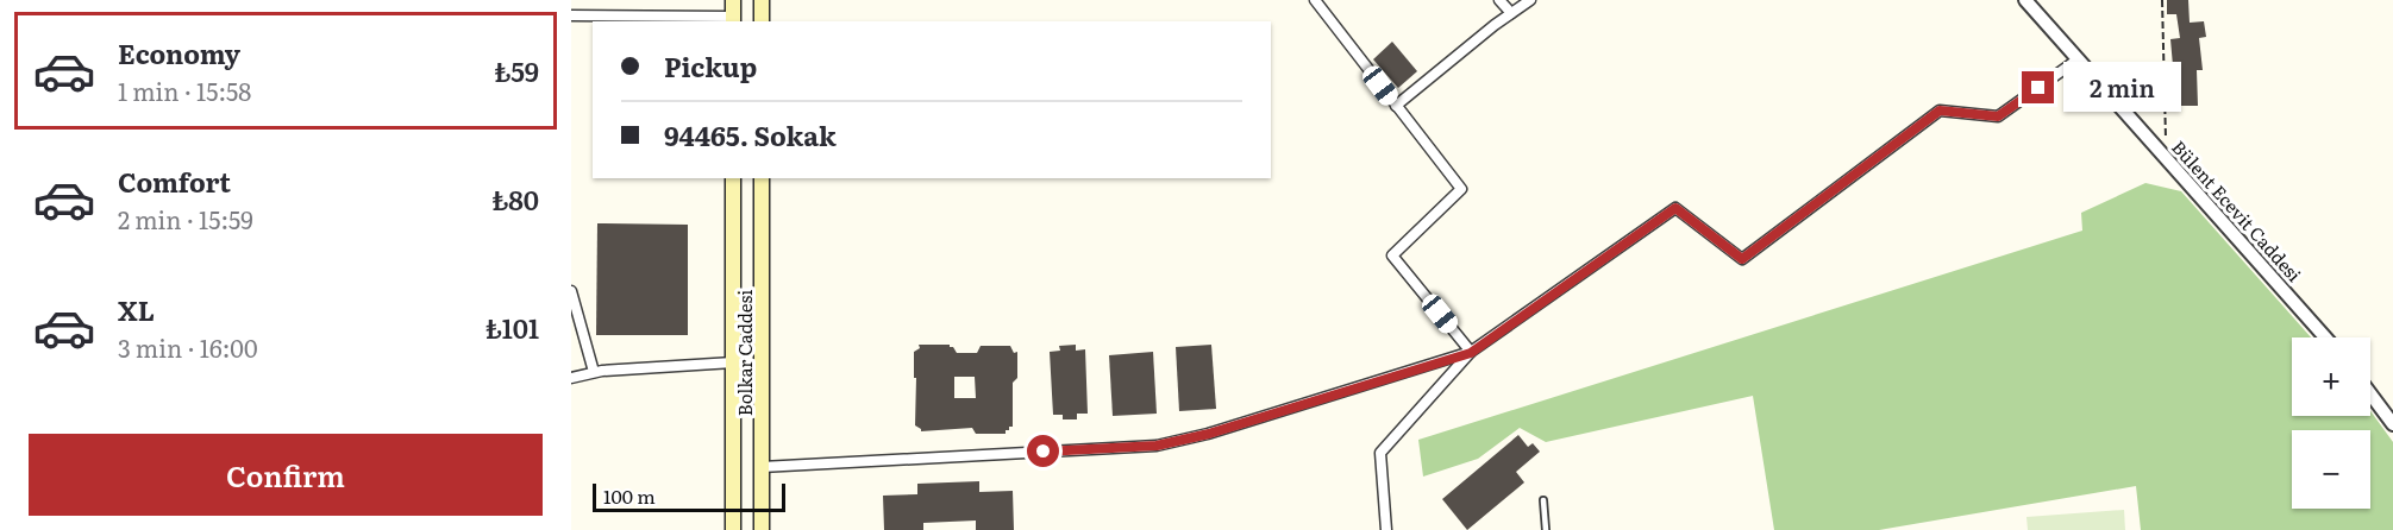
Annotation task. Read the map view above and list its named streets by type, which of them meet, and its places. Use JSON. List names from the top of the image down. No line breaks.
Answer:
{"streets":{"main road":["Bolkar Caddesi"],"street":["Bülent Ecevit Caddesi"]},"scale_bar":"100 m","page":{"list":[{"name":"Economy","note":"1 min · 15:58","value":"₺59"},{"name":"Comfort","note":"2 min · 15:59","value":"₺80"},{"name":"XL","note":"3 min · 16:00","value":"₺101"}],"banner":["Pickup","94465. Sokak"],"bubble":"2 min","map_buttons":["+","−"],"buttons":"Confirm","scale":"100 m"}}
